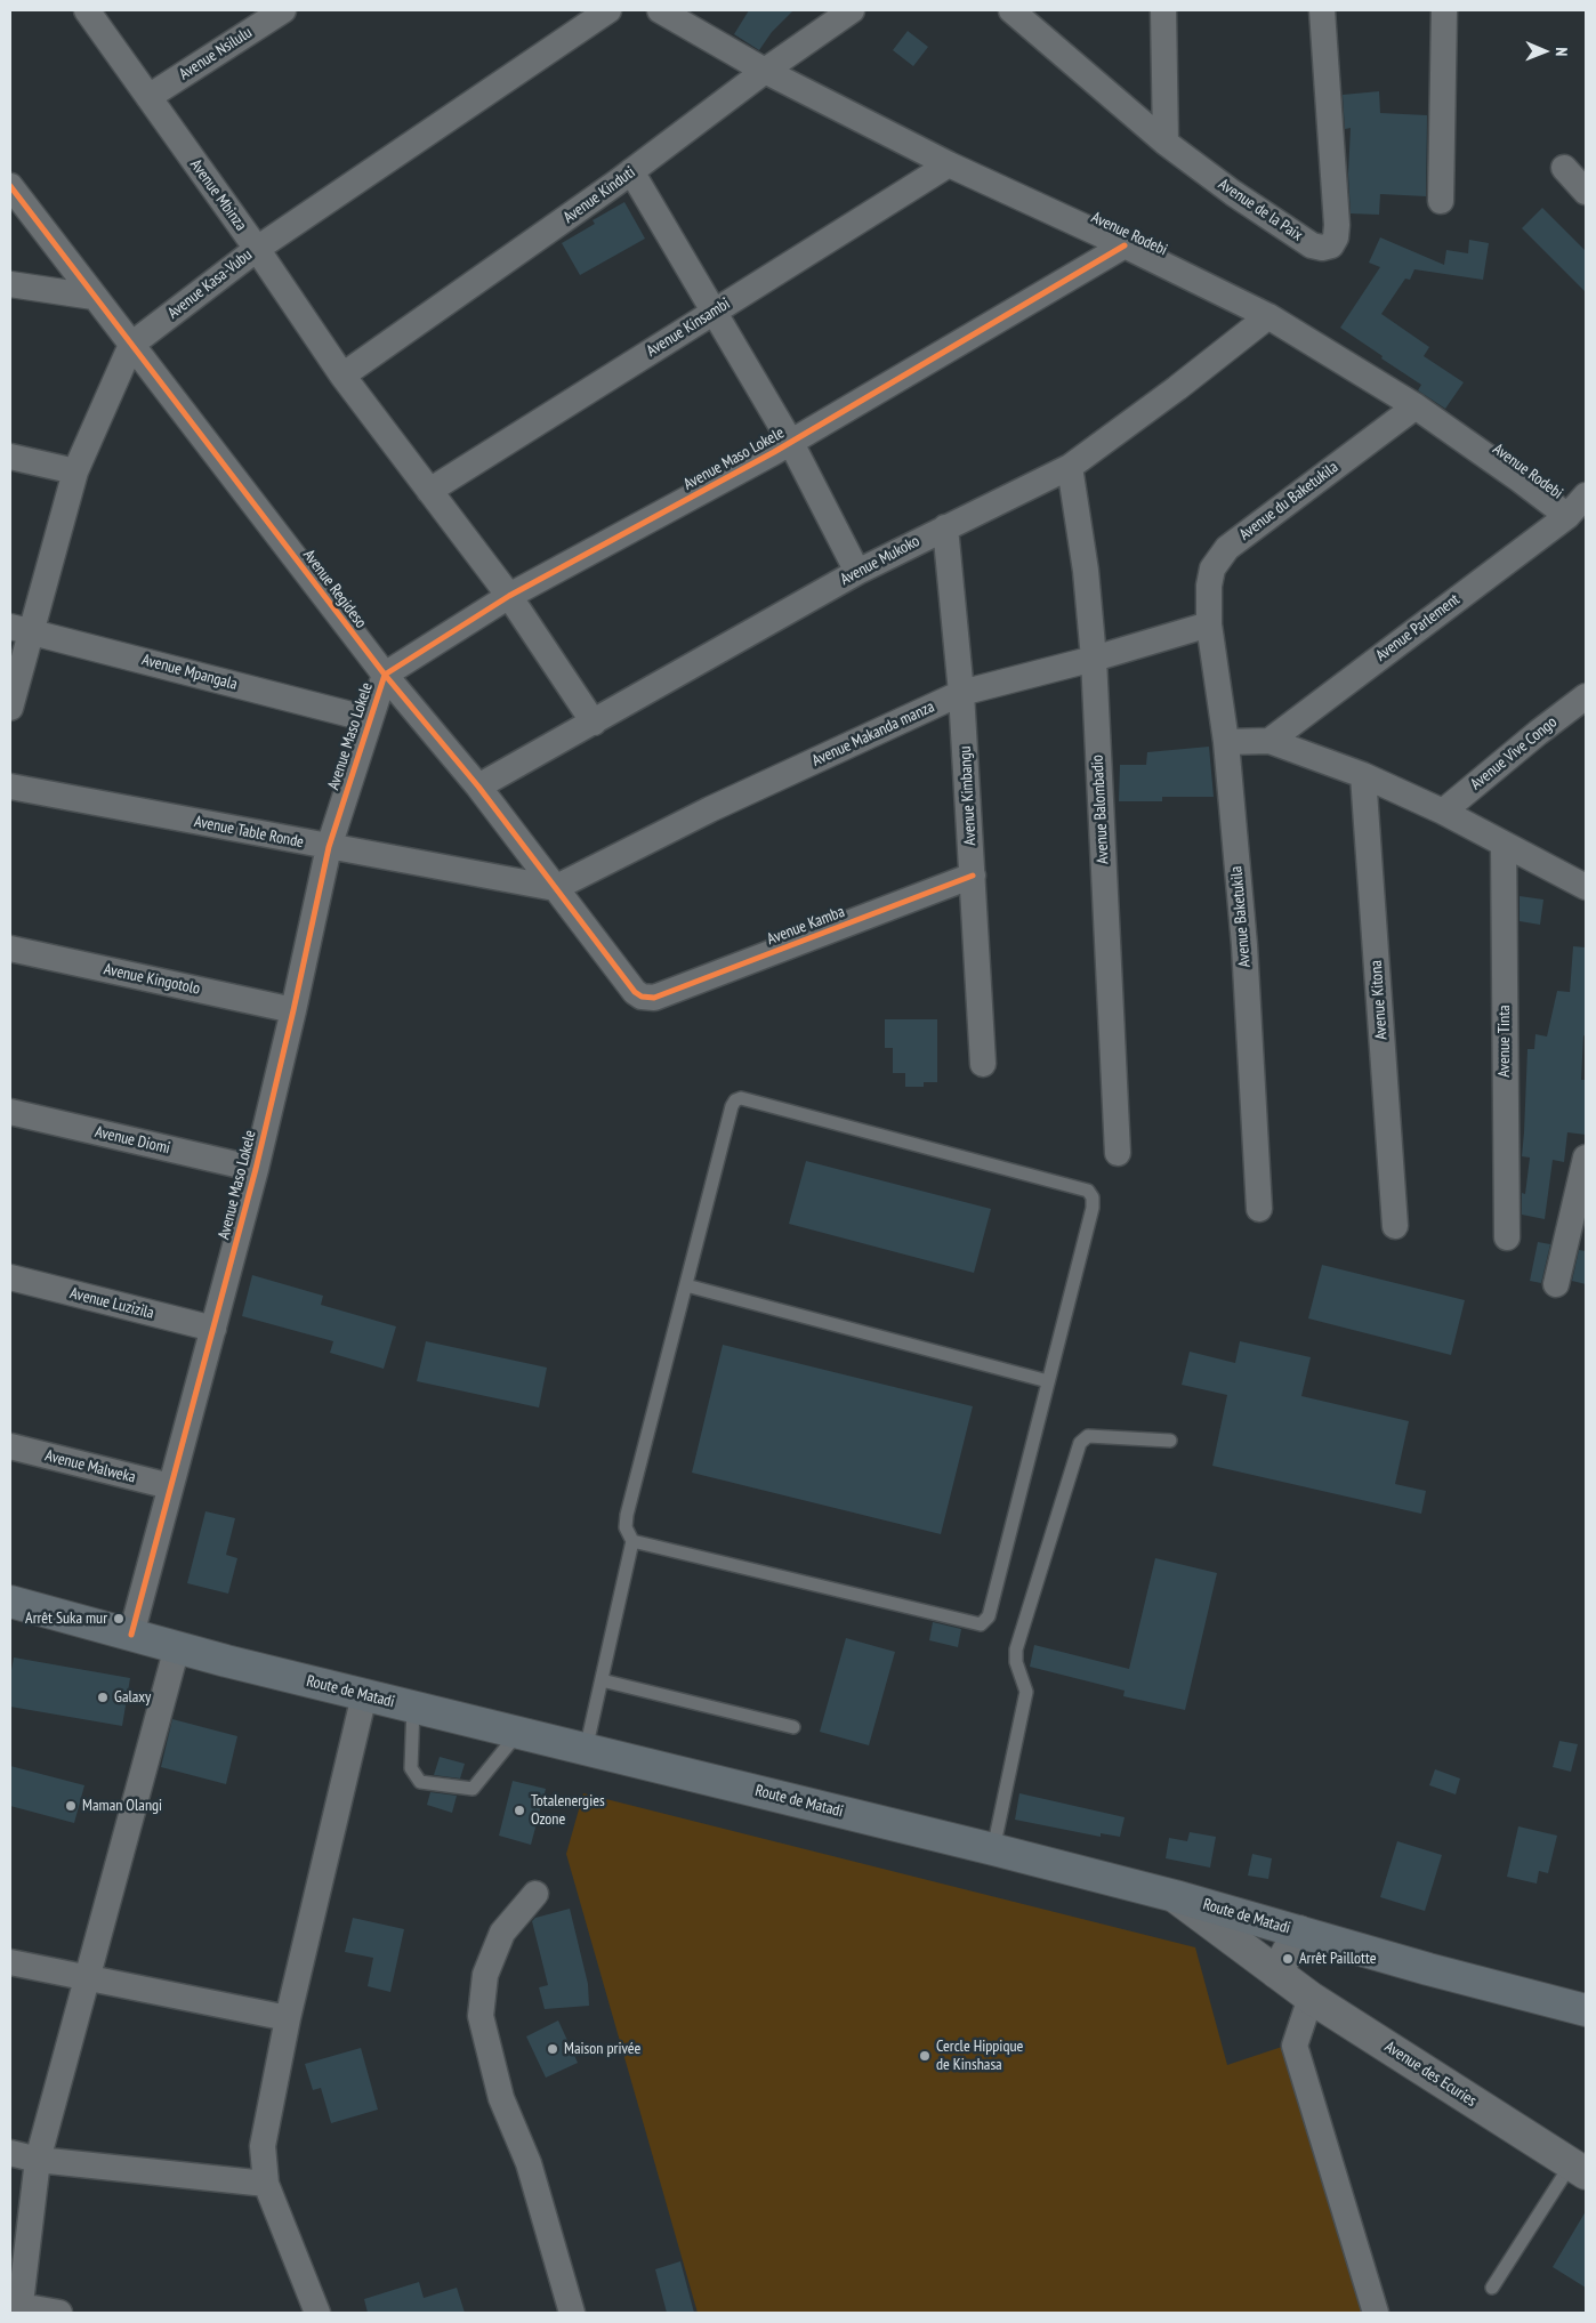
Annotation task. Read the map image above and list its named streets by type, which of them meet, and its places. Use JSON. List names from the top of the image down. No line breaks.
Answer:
{"streets":{"main road":["Route de Matadi"],"street":["Avenue Nsilulu","Avenue Mbinza","Avenue Kinduti","Avenue de la Paix","Avenue Rodebi","Avenue Kasa-Vubu","Avenue Kinsambi","Avenue Maso Lokele","Avenue du Baketukila","Avenue Mukoko","Avenue Regideso","Avenue Parlement","Avenue Mpangala","Avenue Makanda manza","Avenue Vive Congo","Avenue Kimbangu","Avenue Balombadio","Avenue Table Ronde","Avenue Baketukila","Avenue Kamba","Avenue Kingotolo","Avenue Kitona","Avenue Tinta","Avenue Diomi","Avenue Luzizila","Avenue Malweka","Avenue des Ecuries"]},"crossings":[["Avenue Nsilulu","Avenue Mbinza"],["Avenue Mbinza","Avenue Kinduti"],["Avenue Mbinza","Avenue Kasa-Vubu"],["Avenue Mbinza","Avenue Kinsambi"],["Avenue Mbinza","Avenue Maso Lokele"],["Avenue Mbinza","Avenue Mukoko"],["Avenue Kinduti","Avenue Rodebi"],["Avenue Rodebi","Avenue Kinsambi"],["Avenue Rodebi","Avenue Maso Lokele"],["Avenue Rodebi","Avenue du Baketukila"],["Avenue Rodebi","Avenue Mukoko"],["Avenue Rodebi","Avenue Parlement"],["Avenue Kasa-Vubu","Avenue Regideso"],["Avenue Kasa-Vubu","Avenue Mpangala"],["Avenue Maso Lokele","Avenue Regideso"],["Avenue Maso Lokele","Avenue Mpangala"],["Avenue Maso Lokele","Avenue Table Ronde"],["Avenue Maso Lokele","Avenue Kingotolo"],["Avenue Maso Lokele","Avenue Diomi"],["Avenue Maso Lokele","Avenue Luzizila"],["Avenue Maso Lokele","Avenue Malweka"],["Avenue Maso Lokele","Route de Matadi"],["Avenue du Baketukila","Avenue Makanda manza"],["Avenue du Baketukila","Avenue Baketukila"],["Avenue Mukoko","Avenue Regideso"],["Avenue Mukoko","Avenue Kimbangu"],["Avenue Mukoko","Avenue Balombadio"],["Avenue Regideso","Avenue Makanda manza"],["Avenue Regideso","Avenue Table Ronde"],["Avenue Regideso","Avenue Kamba"],["Avenue Makanda manza","Avenue Kimbangu"],["Avenue Makanda manza","Avenue Balombadio"],["Avenue Makanda manza","Avenue Table Ronde"],["Avenue Makanda manza","Avenue Baketukila"],["Avenue Kimbangu","Avenue Kamba"],["Route de Matadi","Avenue des Ecuries"]],"places":["Arrêt Suka mur","Galaxy","Maman Olangi","Totalenergies Ozone","Arrêt Paillotte","Maison privée","Cercle Hippique de Kinshasa"],"north":"right"}
